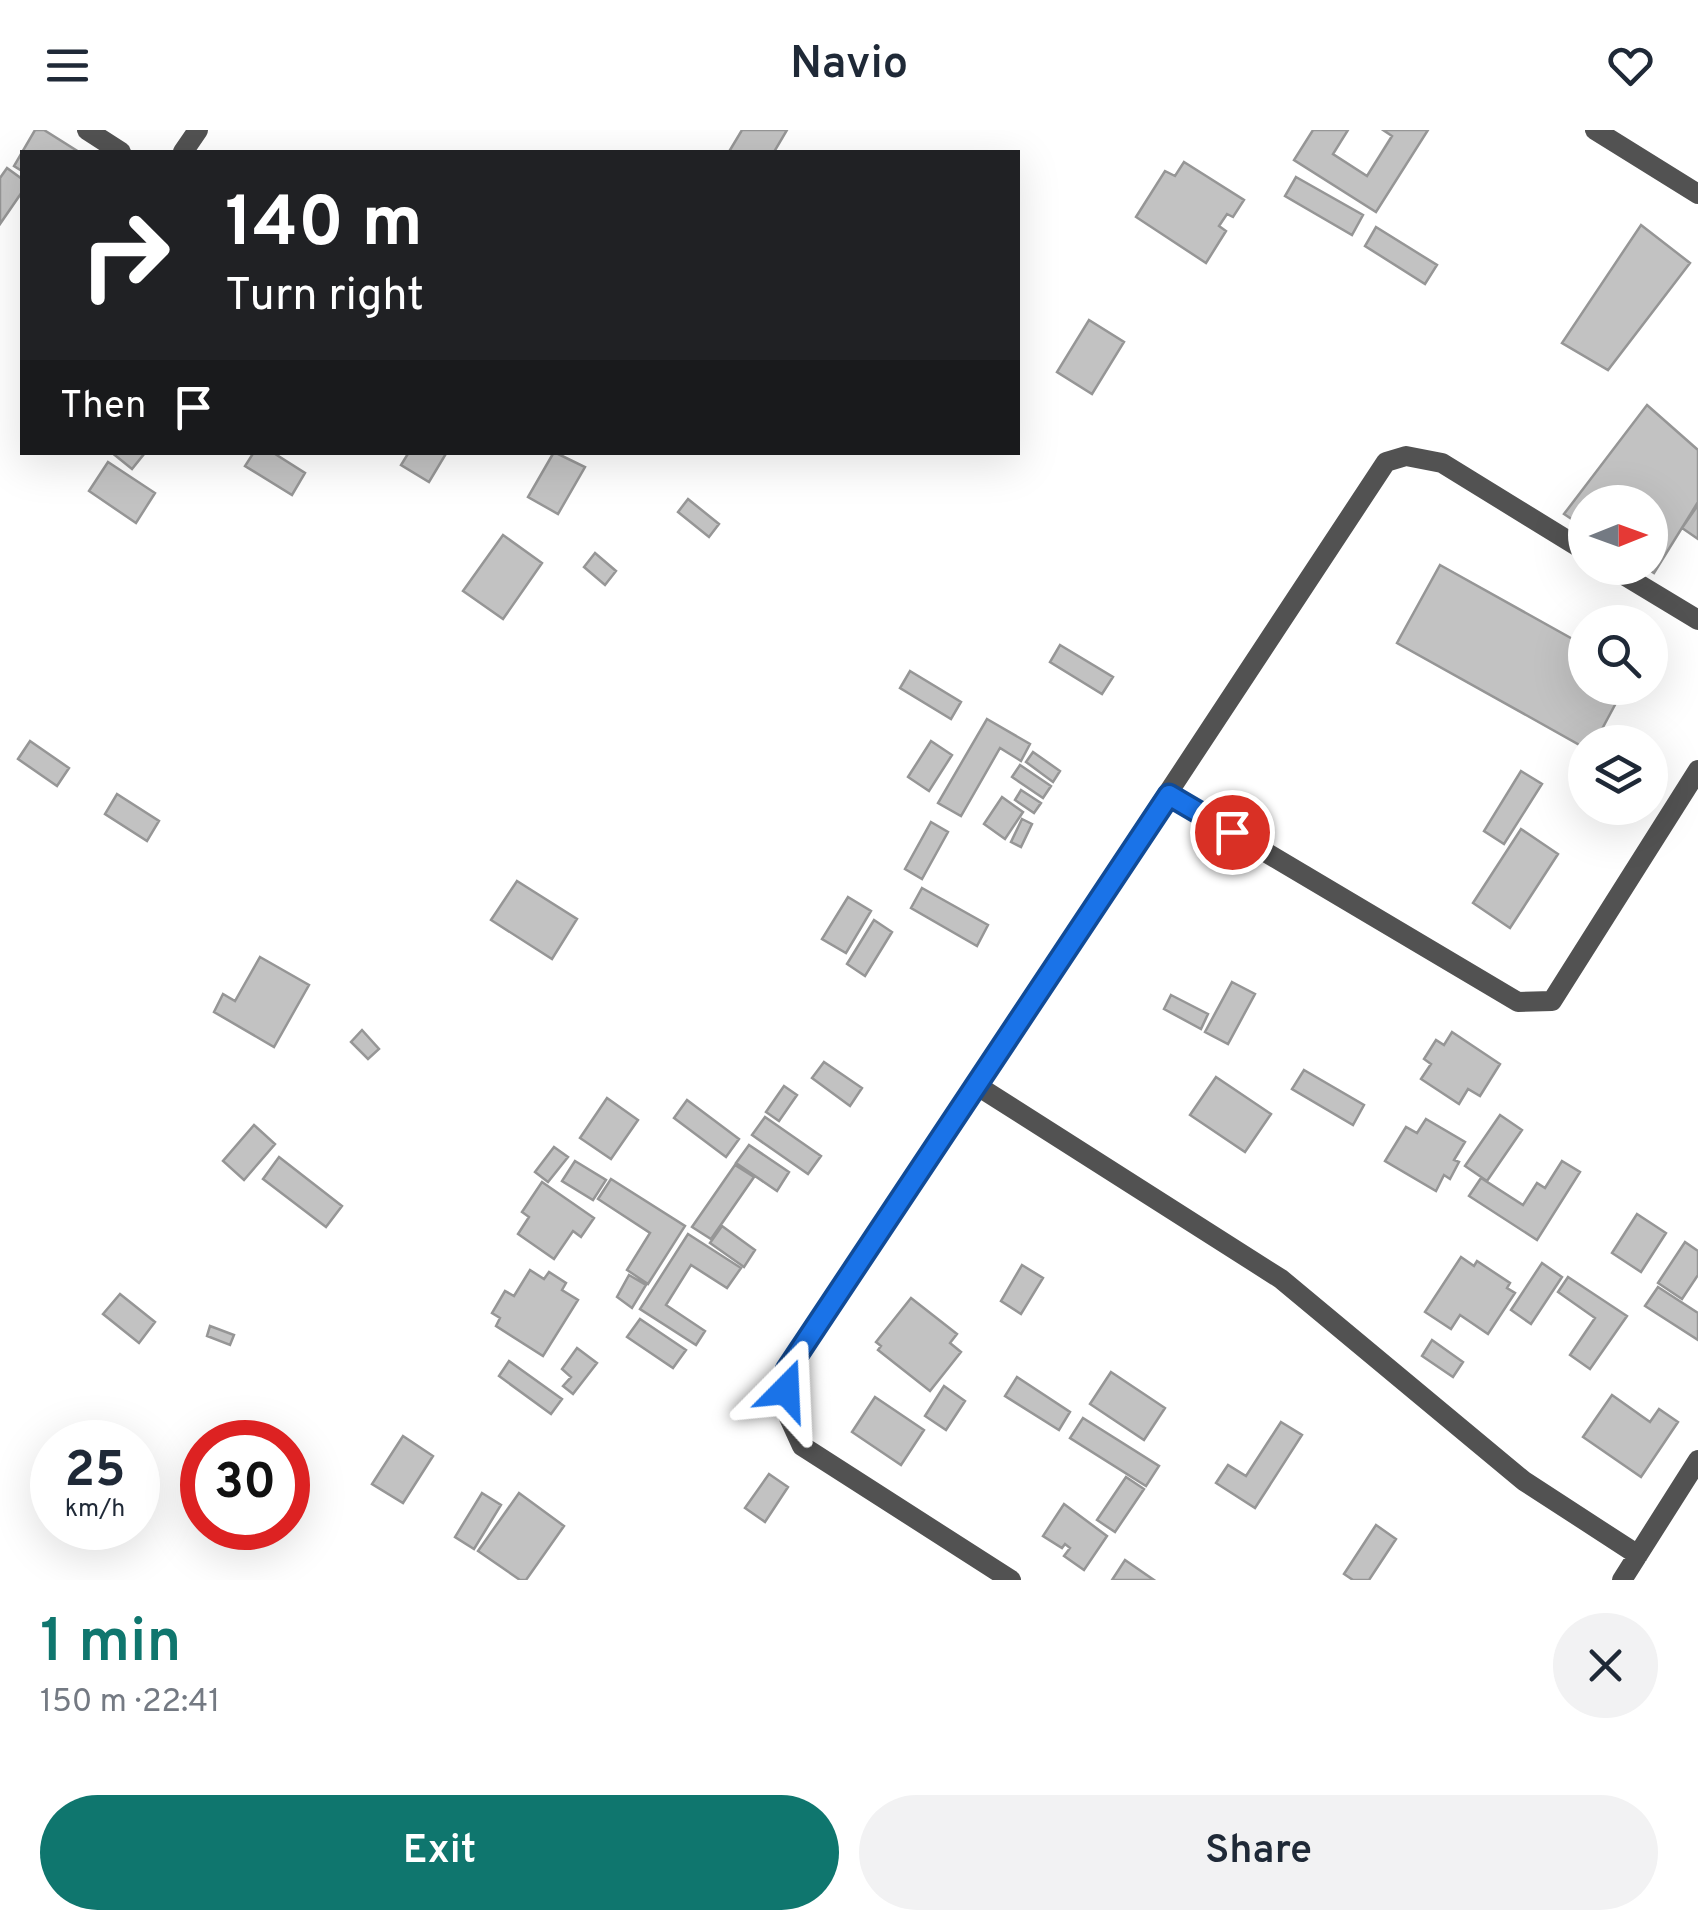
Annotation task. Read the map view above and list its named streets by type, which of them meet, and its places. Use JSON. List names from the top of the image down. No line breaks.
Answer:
{"north":"right","page":{"header":"Navio","turn":["140 m","Turn right"],"then":"Then","speed":"25 km/h","limit":"30","heading":["1 min","150 m · 22:41"],"buttons":["Exit","Share"]}}
